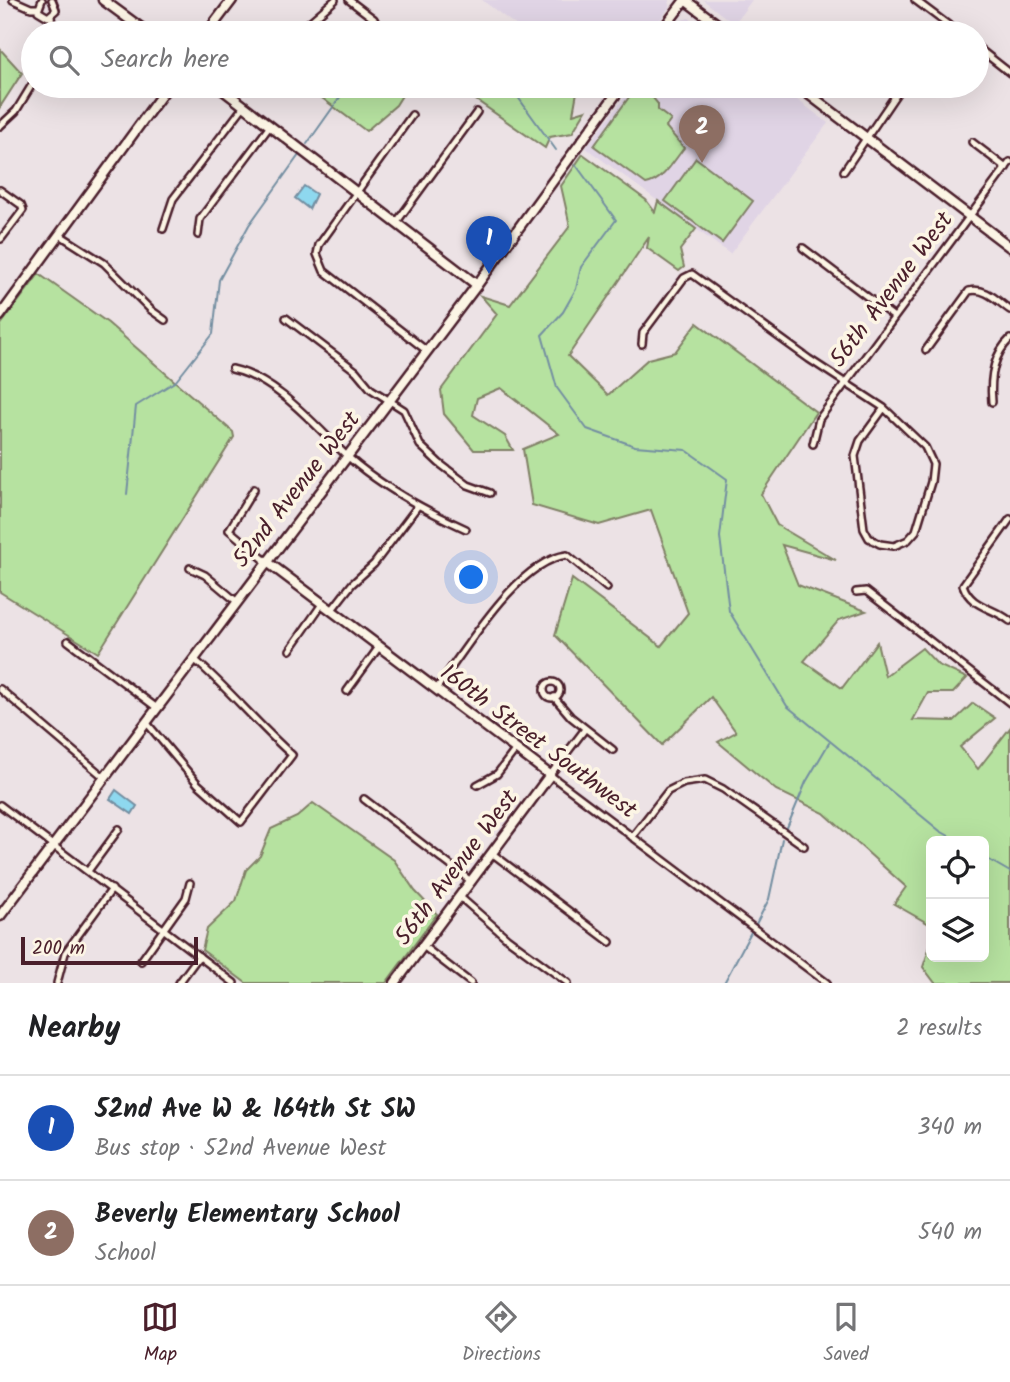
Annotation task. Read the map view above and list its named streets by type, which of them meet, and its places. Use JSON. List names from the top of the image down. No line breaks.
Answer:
{"streets":{"street":["56th Avenue West","52nd Avenue West","160th Street Southwest"]},"crossings":[["56th Avenue West","160th Street Southwest"],["52nd Avenue West","160th Street Southwest"]],"scale_bar":"200 m","page":{"search":"Search here","pins":["2","1"],"scale":"200 m","heading":["Nearby","2 results"],"list":[{"mark":"1","name":"52nd Ave W & 164th St SW","note":"Bus stop · 52nd Avenue West","value":"340 m"},{"mark":"2","name":"Beverly Elementary School","note":"School","value":"540 m"}],"nav":["Map","Directions","Saved"]}}
